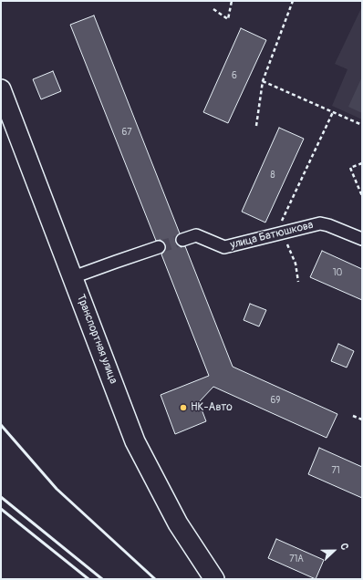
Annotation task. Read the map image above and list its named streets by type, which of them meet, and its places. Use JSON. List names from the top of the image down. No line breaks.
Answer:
{"streets":{"main road":["Транспортная улица"],"street":["улица Батюшкова"]},"places":["НК-Авто"],"house_numbers":["6","67","8","10","69","71","71А"],"north":"right"}
